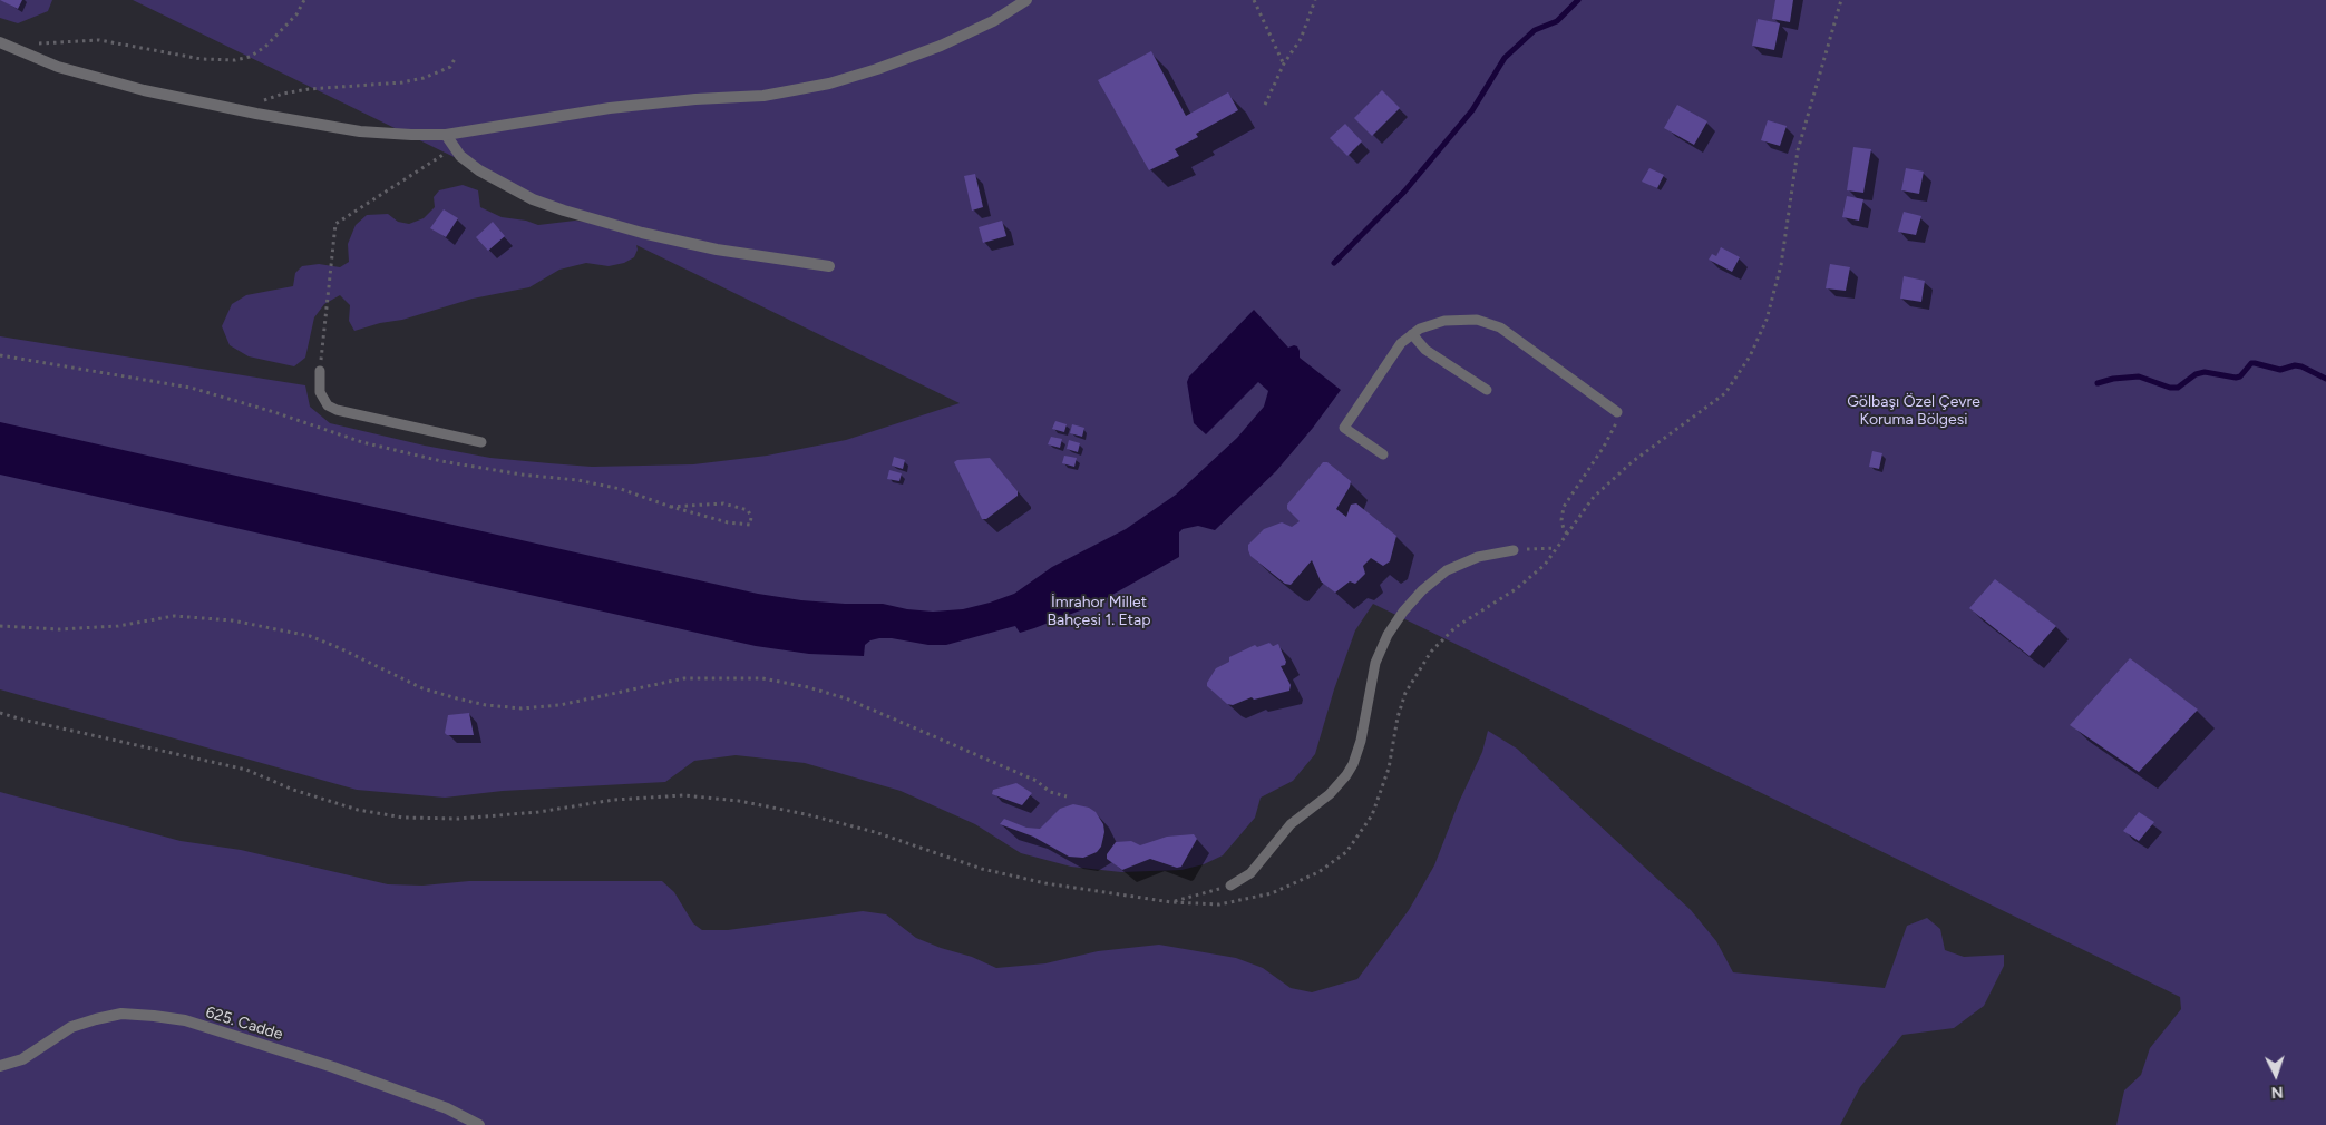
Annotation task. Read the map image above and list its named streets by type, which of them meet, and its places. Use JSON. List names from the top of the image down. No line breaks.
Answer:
{"streets":{"street":["625. Cadde"]},"parks":["Gölbaşı Özel Çevre Koruma Bölgesi","İmrahor Millet Bahçesi 1. Etap"],"north":"bottom"}
